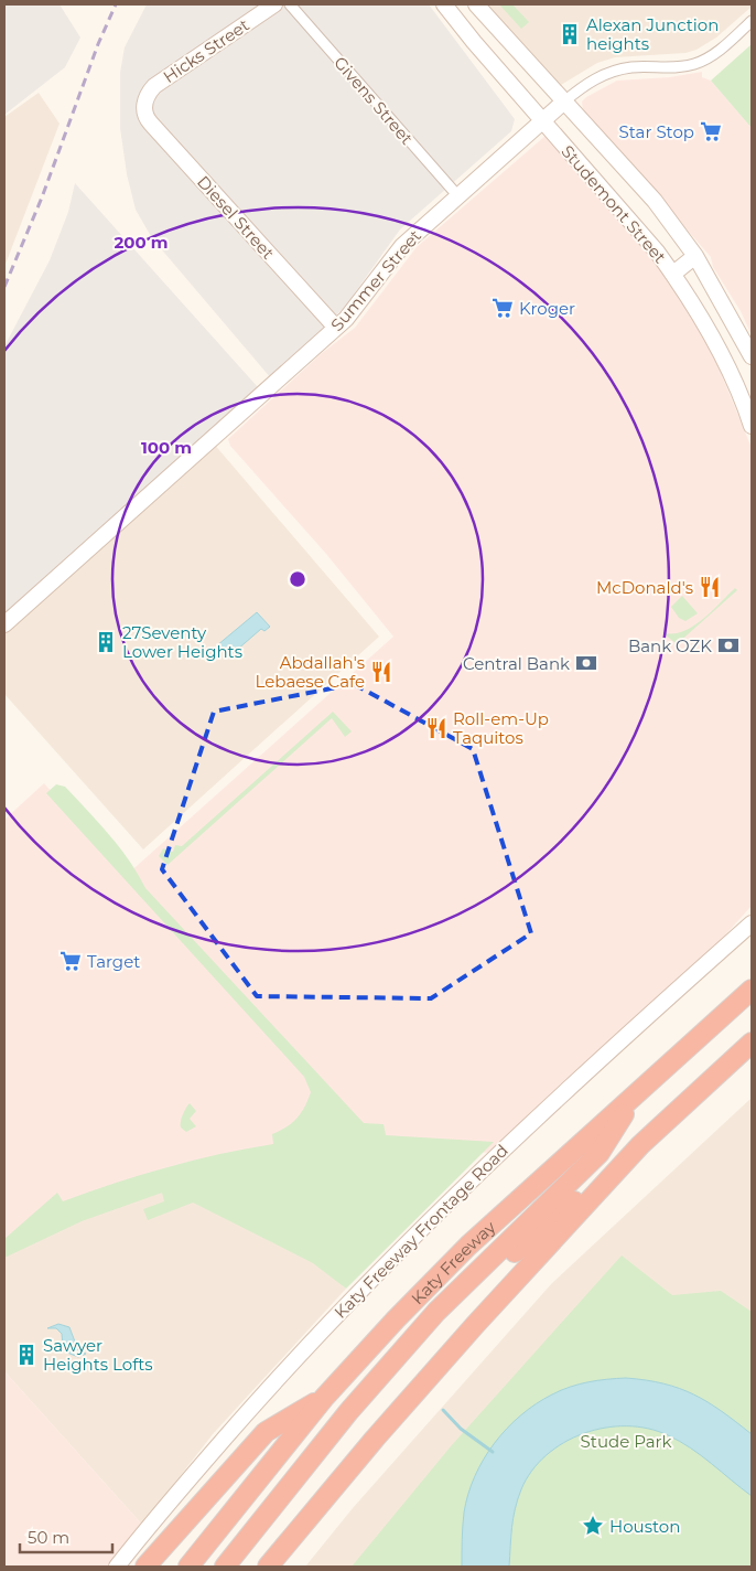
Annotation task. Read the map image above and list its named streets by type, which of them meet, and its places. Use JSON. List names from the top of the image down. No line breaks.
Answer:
{"streets":{"highway":["Katy Freeway"],"main road":["Hicks Street","Studemont Street","Diesel Street","Summer Street","Katy Freeway Frontage Road"],"street":["Givens Street"]},"crossings":[["Hicks Street","Diesel Street"],["Givens Street","Summer Street"],["Studemont Street","Summer Street"],["Diesel Street","Summer Street"]],"parks":["Stude Park"],"places":{"building":["Alexan Junction heights","27Seventy Lower Heights","Sawyer Heights Lofts"],"supermarket":["Star Stop","Kroger","Target"],"restaurant":["McDonald's","Abdallah's Lebaese Cafe","Roll-em-Up Taquitos"],"bank":["Bank OZK","Central Bank"],"place":["Houston"]},"scale_bar":"50 m","rings":["200 m","100 m"]}
